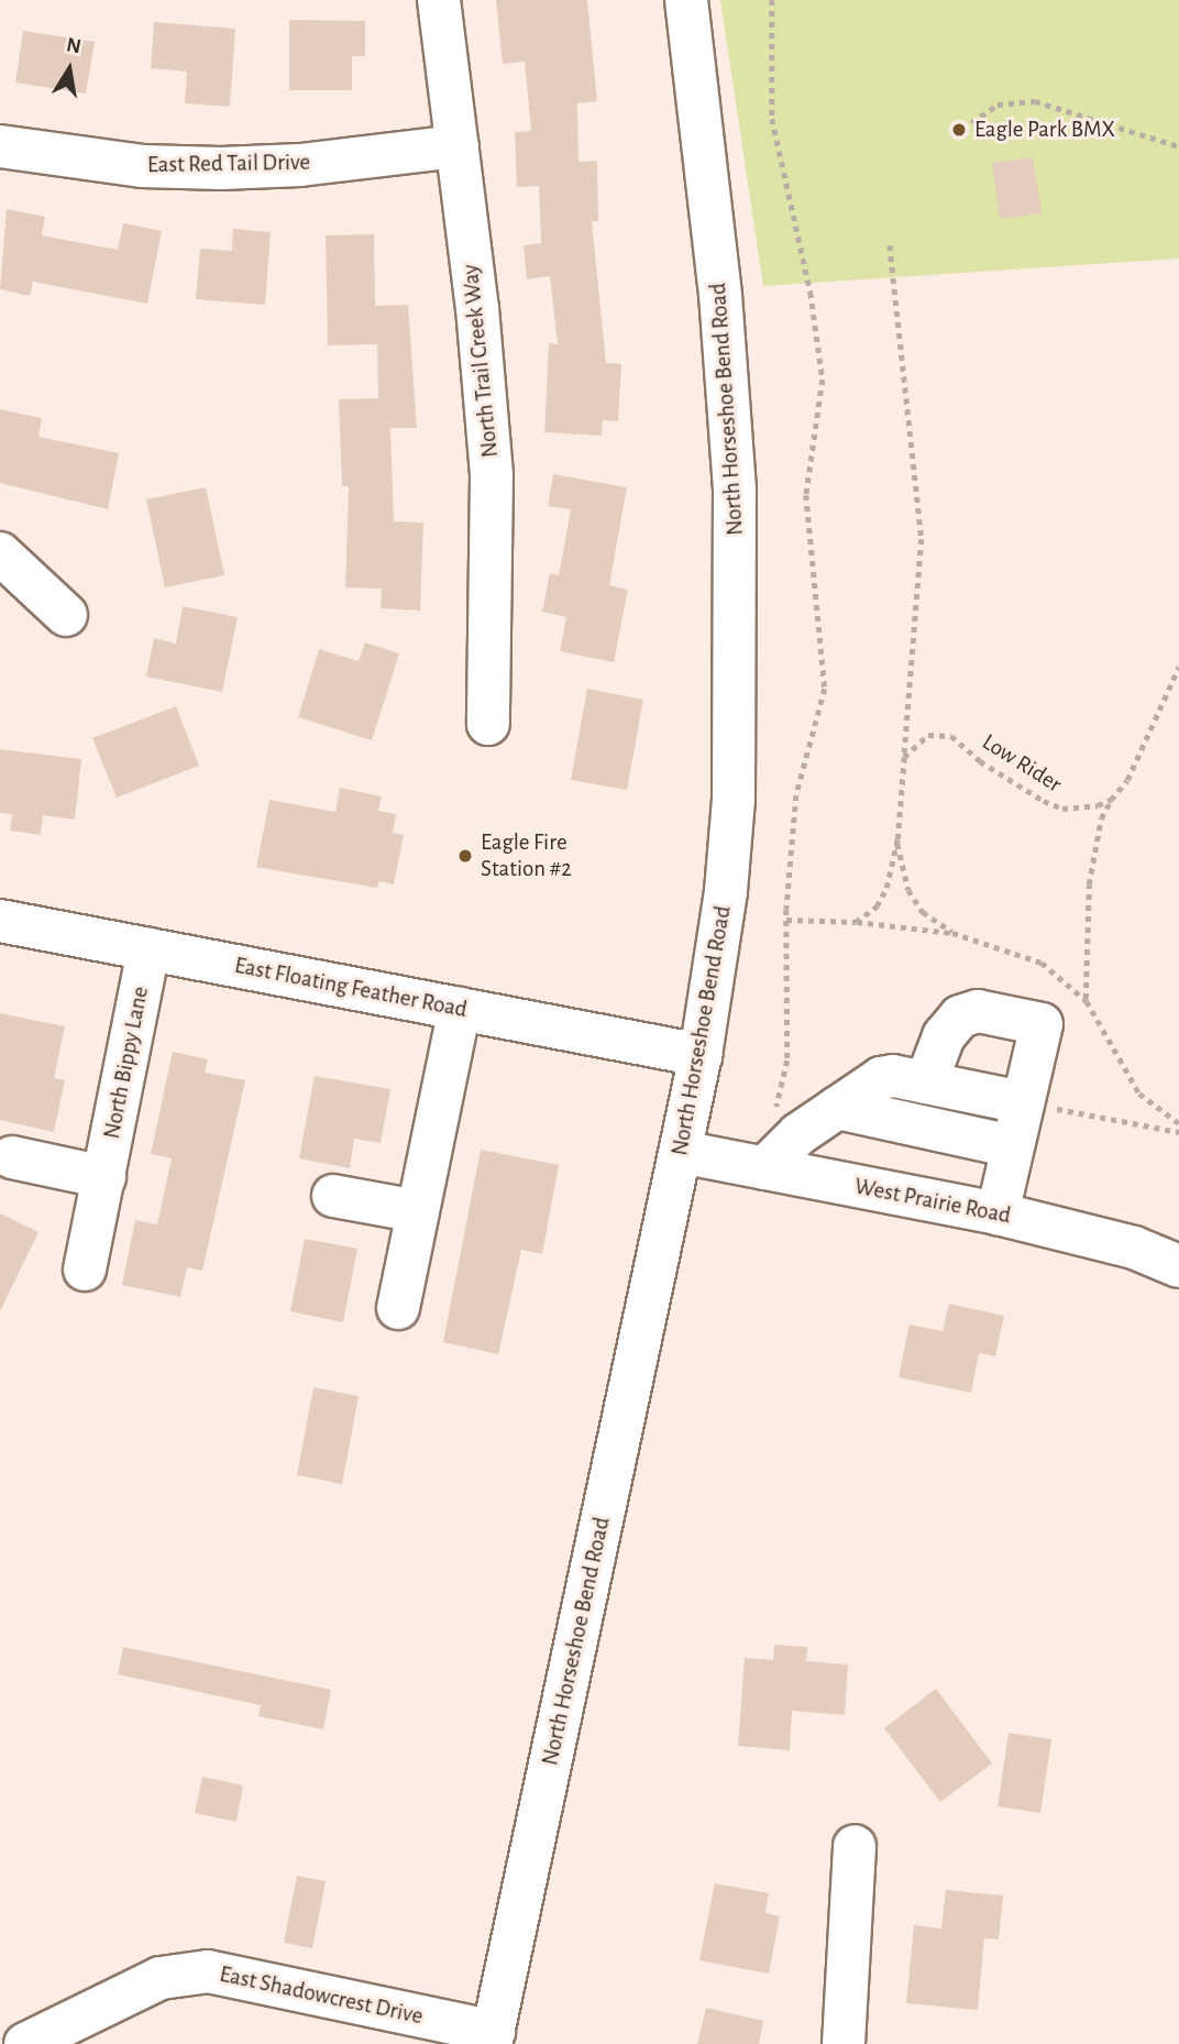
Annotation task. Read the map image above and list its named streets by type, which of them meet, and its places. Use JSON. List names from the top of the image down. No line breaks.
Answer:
{"streets":{"street":["East Red Tail Drive","North Trail Creek Way","North Horseshoe Bend Road","East Floating Feather Road","North Bippy Lane","West Prairie Road","East Shadowcrest Drive"],"path":["Low Rider"]},"crossings":[["East Red Tail Drive","North Trail Creek Way"],["North Horseshoe Bend Road","East Floating Feather Road"],["North Horseshoe Bend Road","West Prairie Road"],["North Horseshoe Bend Road","East Shadowcrest Drive"],["East Floating Feather Road","North Bippy Lane"]],"places":["Eagle Park BMX","Eagle Fire Station #2"],"north":"top"}
